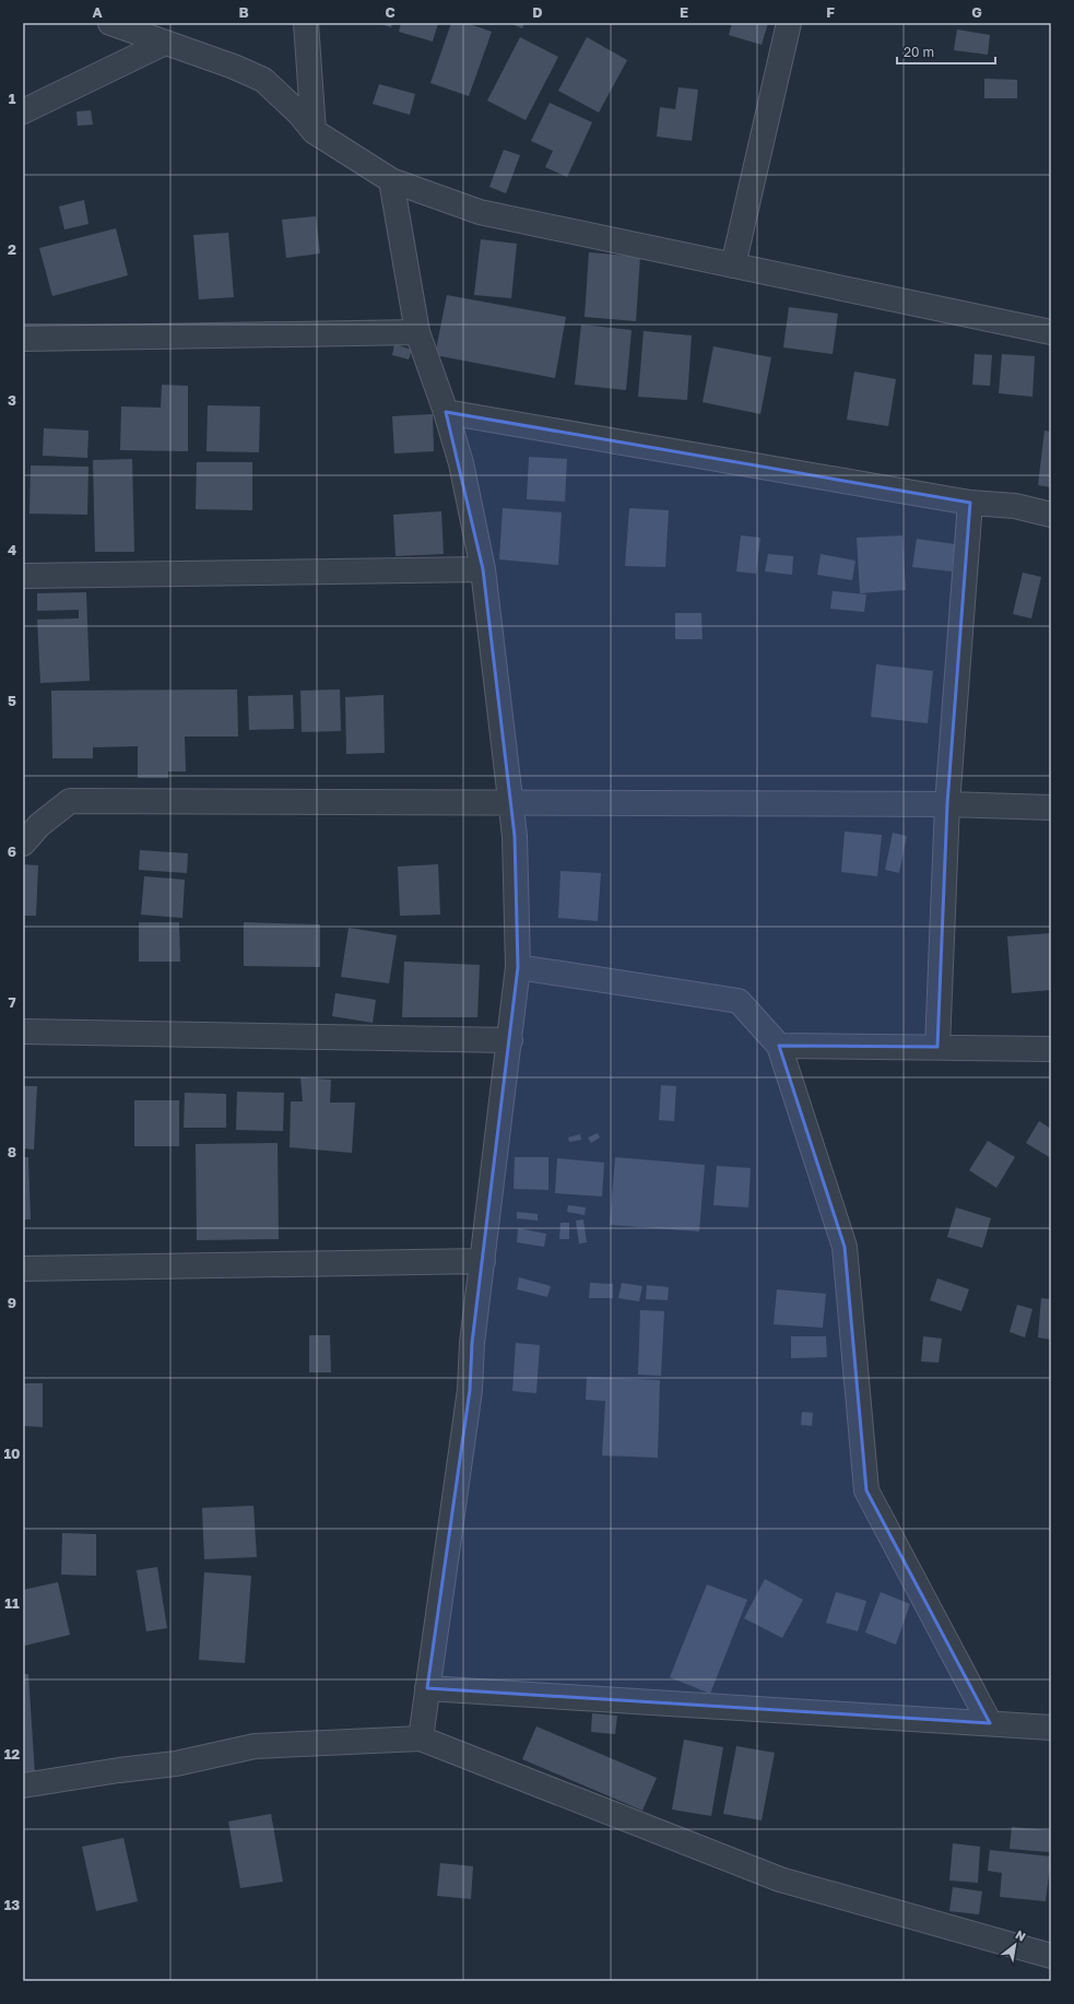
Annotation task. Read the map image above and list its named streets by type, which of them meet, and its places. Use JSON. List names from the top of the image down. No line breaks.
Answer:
{"scale_bar":"20 m","north":"top right","grid":{"columns":["A","B","C","D","E","F","G"],"rows":["1","2","3","4","5","6","7","8","9","10","11","12","13"]}}
